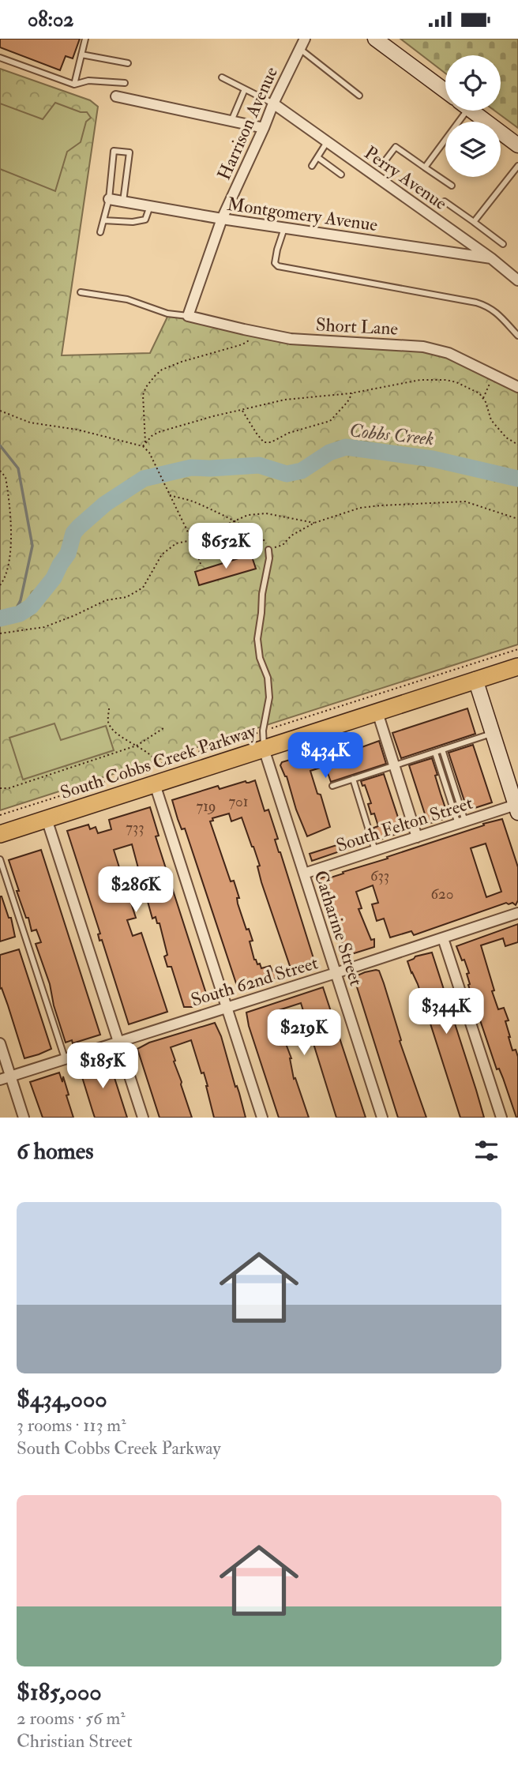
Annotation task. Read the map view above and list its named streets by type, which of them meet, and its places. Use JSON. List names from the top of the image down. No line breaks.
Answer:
{"streets":{"main road":["South Cobbs Creek Parkway"],"street":["Harrison Avenue","Perry Avenue","Montgomery Avenue","Short Lane","South Felton Street","Catharine Street","South 62nd Street"]},"crossings":[["Harrison Avenue","Perry Avenue"],["Harrison Avenue","Montgomery Avenue"],["Harrison Avenue","Short Lane"],["Perry Avenue","Montgomery Avenue"],["South Cobbs Creek Parkway","Catharine Street"],["South Felton Street","Catharine Street"],["Catharine Street","South 62nd Street"]],"water":["Cobbs Creek"],"house_numbers":["701","719","733","633","620"],"page":{"status":"08:02","price":["$652K","$434K","$286K","$344K","$219K","$185K"],"heading":"6 homes","list":[{"name":"$434,000","note":"3 rooms · 113 m² · South Cobbs Creek Parkway"},{"name":"$185,000","note":"2 rooms · 56 m² · Christian Street"}]}}
